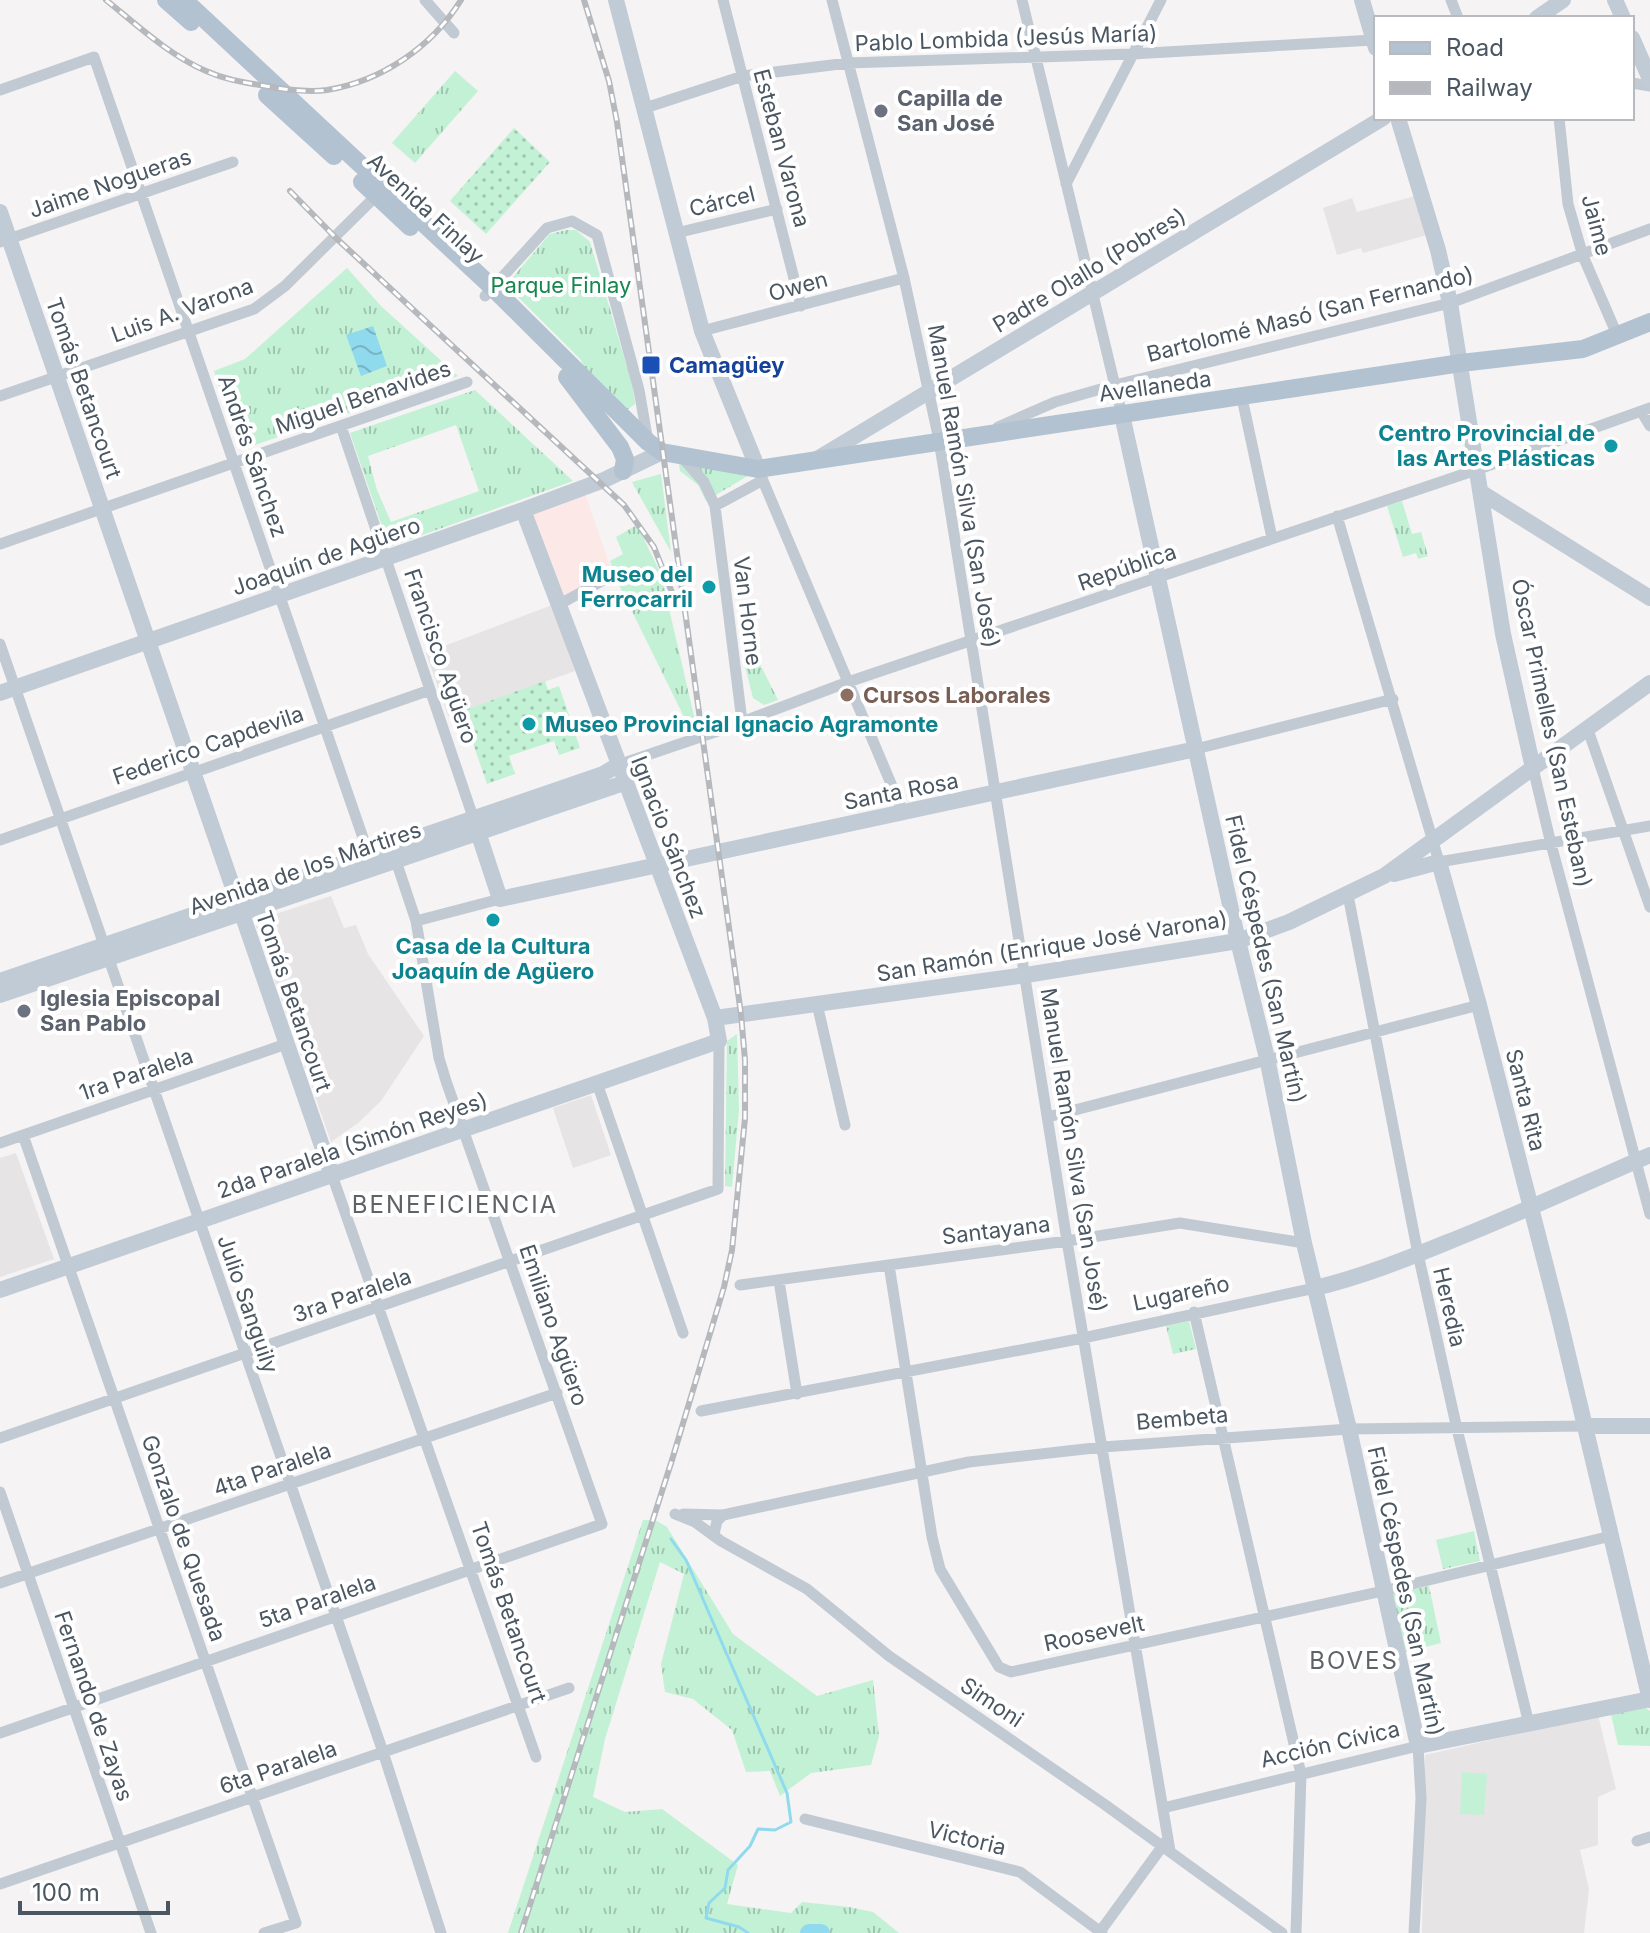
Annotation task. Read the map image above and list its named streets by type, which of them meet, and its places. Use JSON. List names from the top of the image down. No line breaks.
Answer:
{"streets":{"main road":["Avenida Finlay","Avellaneda"],"street":["Pablo Lombida (Jesús María)","Esteban Varona","Jaime Nogueras","Cárcel","Jaime","Padre Olallo (Pobres)","Owen","Luis A. Varona","Bartolomé Masó (San Fernando)","Tomás Betancourt","Miguel Benavides","Andrés Sánchez","Manuel Ramón Silva (San José)","Joaquín de Agüero","República","Van Horne","Francisco Agüero","Óscar Primelles (San Esteban)","Federico Capdevila","Santa Rosa","Ignacio Sánchez","Avenida de los Mártires","San Ramón (Enrique José Varona)","Fidel Céspedes (San Martín)","1ra Paralela","Santa Rita","2da Paralela (Simón Reyes)","Santayana","Lugareño","3ra Paralela","Julio Sanguily","Heredia","Emiliano Agüero","Bembeta","4ta Paralela","Gonzalo de Quesada","5ta Paralela","Roosevelt","Simoni","Fernando de Zayas","Acción Cívica","6ta Paralela","Victoria"]},"crossings":[["Pablo Lombida (Jesús María)","Esteban Varona"],["Pablo Lombida (Jesús María)","Manuel Ramón Silva (San José)"],["Pablo Lombida (Jesús María)","Fidel Céspedes (San Martín)"],["Esteban Varona","Cárcel"],["Esteban Varona","Owen"],["Jaime Nogueras","Tomás Betancourt"],["Jaime Nogueras","Andrés Sánchez"],["Avenida Finlay","Luis A. Varona"],["Avenida Finlay","Avellaneda"],["Avenida Finlay","Joaquín de Agüero"],["Avenida Finlay","Van Horne"],["Jaime","Bartolomé Masó (San Fernando)"],["Jaime","Avellaneda"],["Padre Olallo (Pobres)","Avellaneda"],["Padre Olallo (Pobres)","Manuel Ramón Silva (San José)"],["Padre Olallo (Pobres)","Fidel Céspedes (San Martín)"],["Owen","Manuel Ramón Silva (San José)"],["Luis A. Varona","Tomás Betancourt"],["Luis A. Varona","Andrés Sánchez"],["Bartolomé Masó (San Fernando)","Avellaneda"],["Bartolomé Masó (San Fernando)","Óscar Primelles (San Esteban)"],["Bartolomé Masó (San Fernando)","Fidel Céspedes (San Martín)"],["Avellaneda","Manuel Ramón Silva (San José)"],["Avellaneda","Joaquín de Agüero"],["Avellaneda","Van Horne"],["Avellaneda","Óscar Primelles (San Esteban)"],["Avellaneda","Fidel Céspedes (San Martín)"],["Tomás Betancourt","Miguel Benavides"],["Tomás Betancourt","Joaquín de Agüero"],["Tomás Betancourt","Federico Capdevila"],["Tomás Betancourt","Avenida de los Mártires"],["Tomás Betancourt","1ra Paralela"],["Tomás Betancourt","2da Paralela (Simón Reyes)"],["Tomás Betancourt","3ra Paralela"],["Tomás Betancourt","4ta Paralela"],["Tomás Betancourt","5ta Paralela"],["Tomás Betancourt","6ta Paralela"],["Miguel Benavides","Andrés Sánchez"],["Miguel Benavides","Francisco Agüero"],["Andrés Sánchez","Joaquín de Agüero"],["Andrés Sánchez","Federico Capdevila"],["Andrés Sánchez","Avenida de los Mártires"],["Manuel Ramón Silva (San José)","República"],["Manuel Ramón Silva (San José)","Santa Rosa"],["Manuel Ramón Silva (San José)","San Ramón (Enrique José Varona)"],["Manuel Ramón Silva (San José)","Santayana"],["Manuel Ramón Silva (San José)","Lugareño"],["Manuel Ramón Silva (San José)","Bembeta"],["Manuel Ramón Silva (San José)","Roosevelt"],["Manuel Ramón Silva (San José)","Simoni"],["Manuel Ramón Silva (San José)","Acción Cívica"],["Joaquín de Agüero","Van Horne"],["Joaquín de Agüero","Francisco Agüero"],["Joaquín de Agüero","Ignacio Sánchez"],["Joaquín de Agüero","Julio Sanguily"],["República","Van Horne"],["República","Óscar Primelles (San Esteban)"],["República","Ignacio Sánchez"],["República","Avenida de los Mártires"],["República","Fidel Céspedes (San Martín)"],["República","Santa Rita"],["Francisco Agüero","Federico Capdevila"],["Francisco Agüero","Santa Rosa"],["Francisco Agüero","Avenida de los Mártires"],["Óscar Primelles (San Esteban)","Lugareño"],["Federico Capdevila","Julio Sanguily"],["Santa Rosa","Ignacio Sánchez"],["Santa Rosa","Fidel Céspedes (San Martín)"],["Santa Rosa","Santa Rita"],["Santa Rosa","Emiliano Agüero"],["Ignacio Sánchez","Avenida de los Mártires"],["Ignacio Sánchez","San Ramón (Enrique José Varona)"],["Ignacio Sánchez","2da Paralela (Simón Reyes)"],["Ignacio Sánchez","3ra Paralela"],["Avenida de los Mártires","Julio Sanguily"],["Avenida de los Mártires","Emiliano Agüero"],["San Ramón (Enrique José Varona)","Fidel Céspedes (San Martín)"],["San Ramón (Enrique José Varona)","Heredia"],["Fidel Céspedes (San Martín)","Santayana"],["Fidel Céspedes (San Martín)","Lugareño"],["Fidel Céspedes (San Martín)","Bembeta"],["Fidel Céspedes (San Martín)","Roosevelt"],["Fidel Céspedes (San Martín)","Acción Cívica"],["1ra Paralela","Julio Sanguily"],["1ra Paralela","Gonzalo de Quesada"],["Santa Rita","Lugareño"],["Santa Rita","Bembeta"],["Santa Rita","Roosevelt"],["Santa Rita","Acción Cívica"],["2da Paralela (Simón Reyes)","Julio Sanguily"],["2da Paralela (Simón Reyes)","Emiliano Agüero"],["2da Paralela (Simón Reyes)","Gonzalo de Quesada"],["Santayana","Roosevelt"],["Lugareño","Heredia"],["Lugareño","Roosevelt"],["3ra Paralela","Julio Sanguily"],["3ra Paralela","Emiliano Agüero"],["3ra Paralela","Gonzalo de Quesada"],["Julio Sanguily","4ta Paralela"],["Julio Sanguily","5ta Paralela"],["Julio Sanguily","6ta Paralela"],["Heredia","Bembeta"],["Heredia","Roosevelt"],["Heredia","Acción Cívica"],["Emiliano Agüero","4ta Paralela"],["Emiliano Agüero","5ta Paralela"],["Bembeta","Roosevelt"],["Bembeta","Simoni"],["4ta Paralela","Gonzalo de Quesada"],["4ta Paralela","Fernando de Zayas"],["Gonzalo de Quesada","5ta Paralela"],["Gonzalo de Quesada","6ta Paralela"],["5ta Paralela","Fernando de Zayas"],["Fernando de Zayas","6ta Paralela"]],"districts":["BENEFICIENCIA","BOVES"],"parks":["Parque Finlay"],"places":{"other":["Capilla de San José","Centro Provincial de las Artes Plásticas","Museo del Ferrocarril","Cursos Laborales","Museo Provincial Ignacio Agramonte","Casa de la Cultura Joaquín de Agüero","Iglesia Episcopal San Pablo"],"transit":["Camagüey"]},"legend":["Road","Railway"],"scale_bar":"100 m"}
